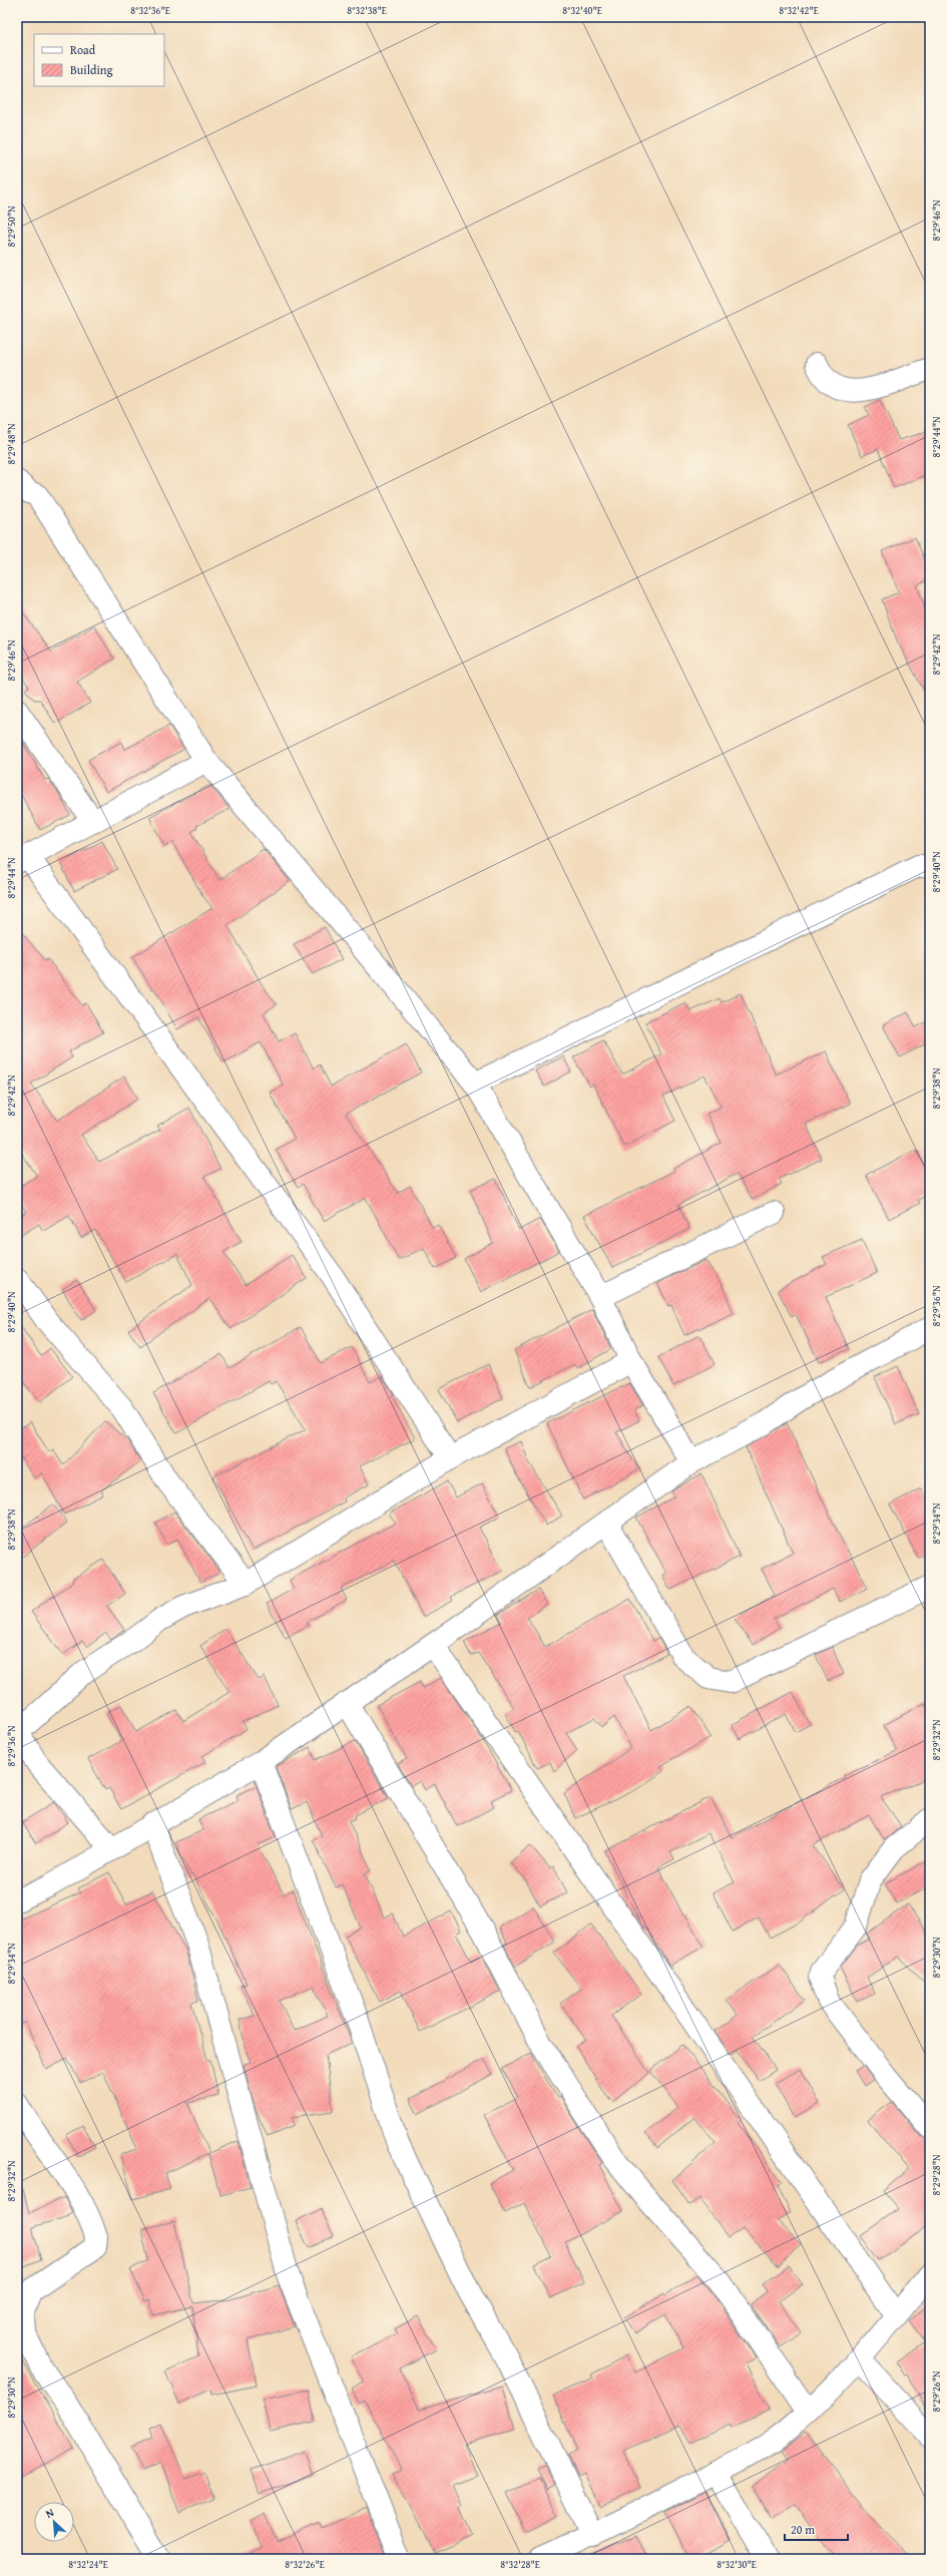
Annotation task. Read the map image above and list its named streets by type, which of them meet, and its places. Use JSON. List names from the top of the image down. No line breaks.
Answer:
{"legend":["Road","Building"],"scale_bar":"20 m","north":"top left","coordinates":["8°32'36\"E","8°32'38\"E","8°32'40\"E","8°32'42\"E","8°29'46\"N","8°29'50\"N","8°29'44\"N","8°29'48\"N","8°29'42\"N","8°29'40\"N","8°29'38\"N","8°29'36\"N","8°29'34\"N","8°29'32\"N","8°29'30\"N","8°29'28\"N","8°29'26\"N","8°32'24\"E","8°32'26\"E","8°32'28\"E","8°32'30\"E"]}
